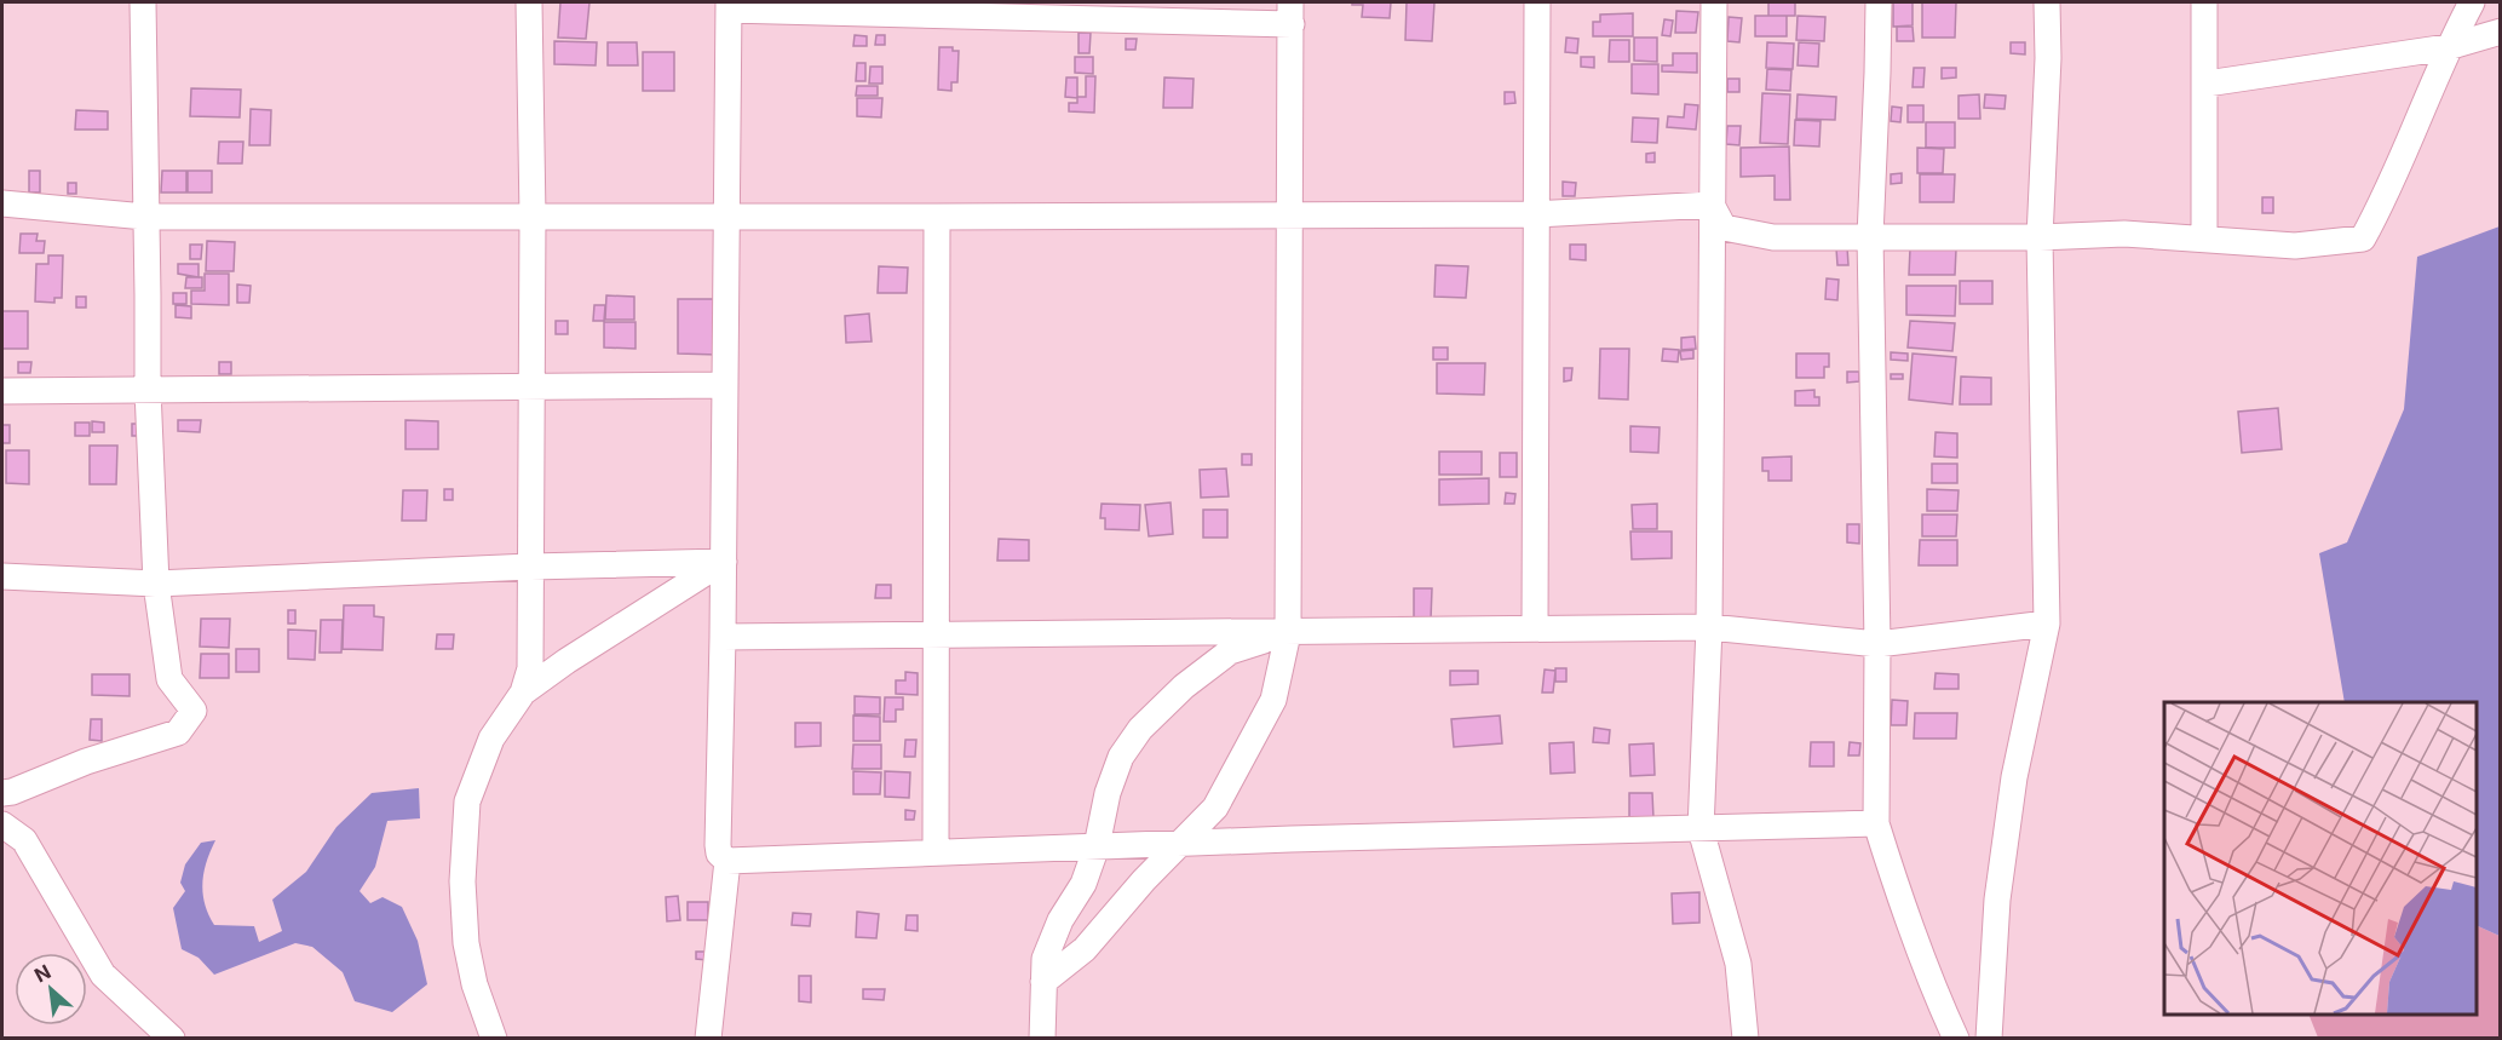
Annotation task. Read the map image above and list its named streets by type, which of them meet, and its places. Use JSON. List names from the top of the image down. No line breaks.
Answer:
{"north":"top left"}
